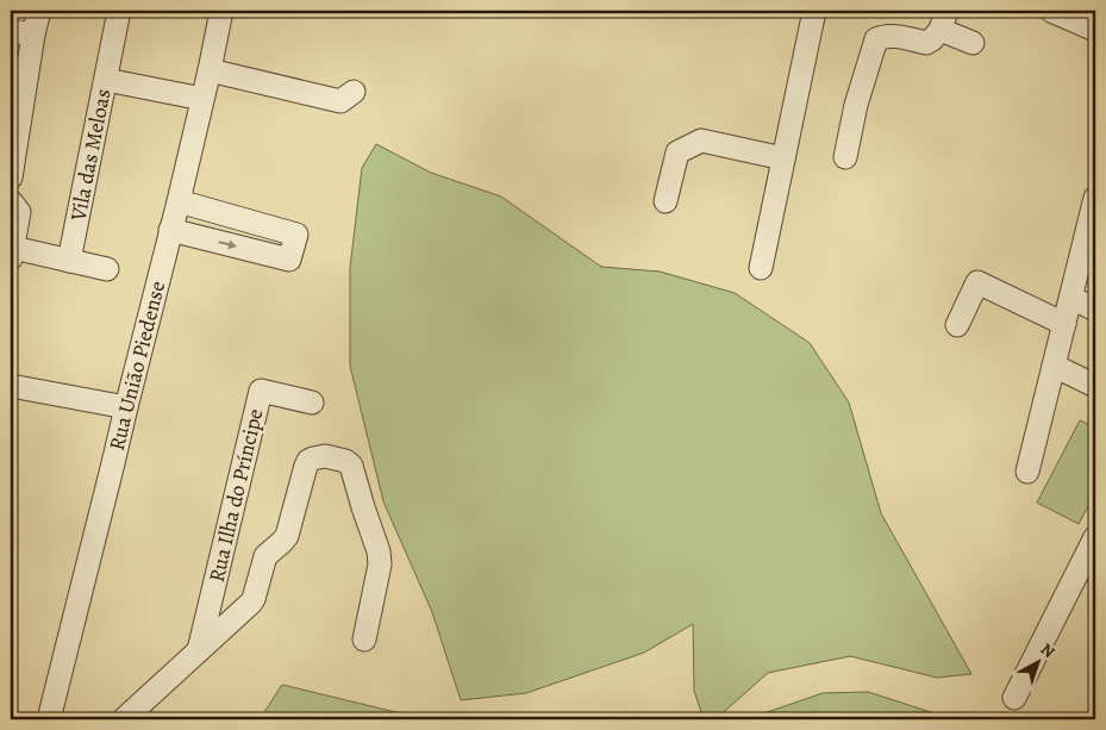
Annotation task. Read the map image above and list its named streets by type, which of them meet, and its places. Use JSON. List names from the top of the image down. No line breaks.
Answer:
{"streets":{"street":["Vila das Meloas","Rua União Piedense","Rua Ilha do Príncipe"]},"north":"top right"}
